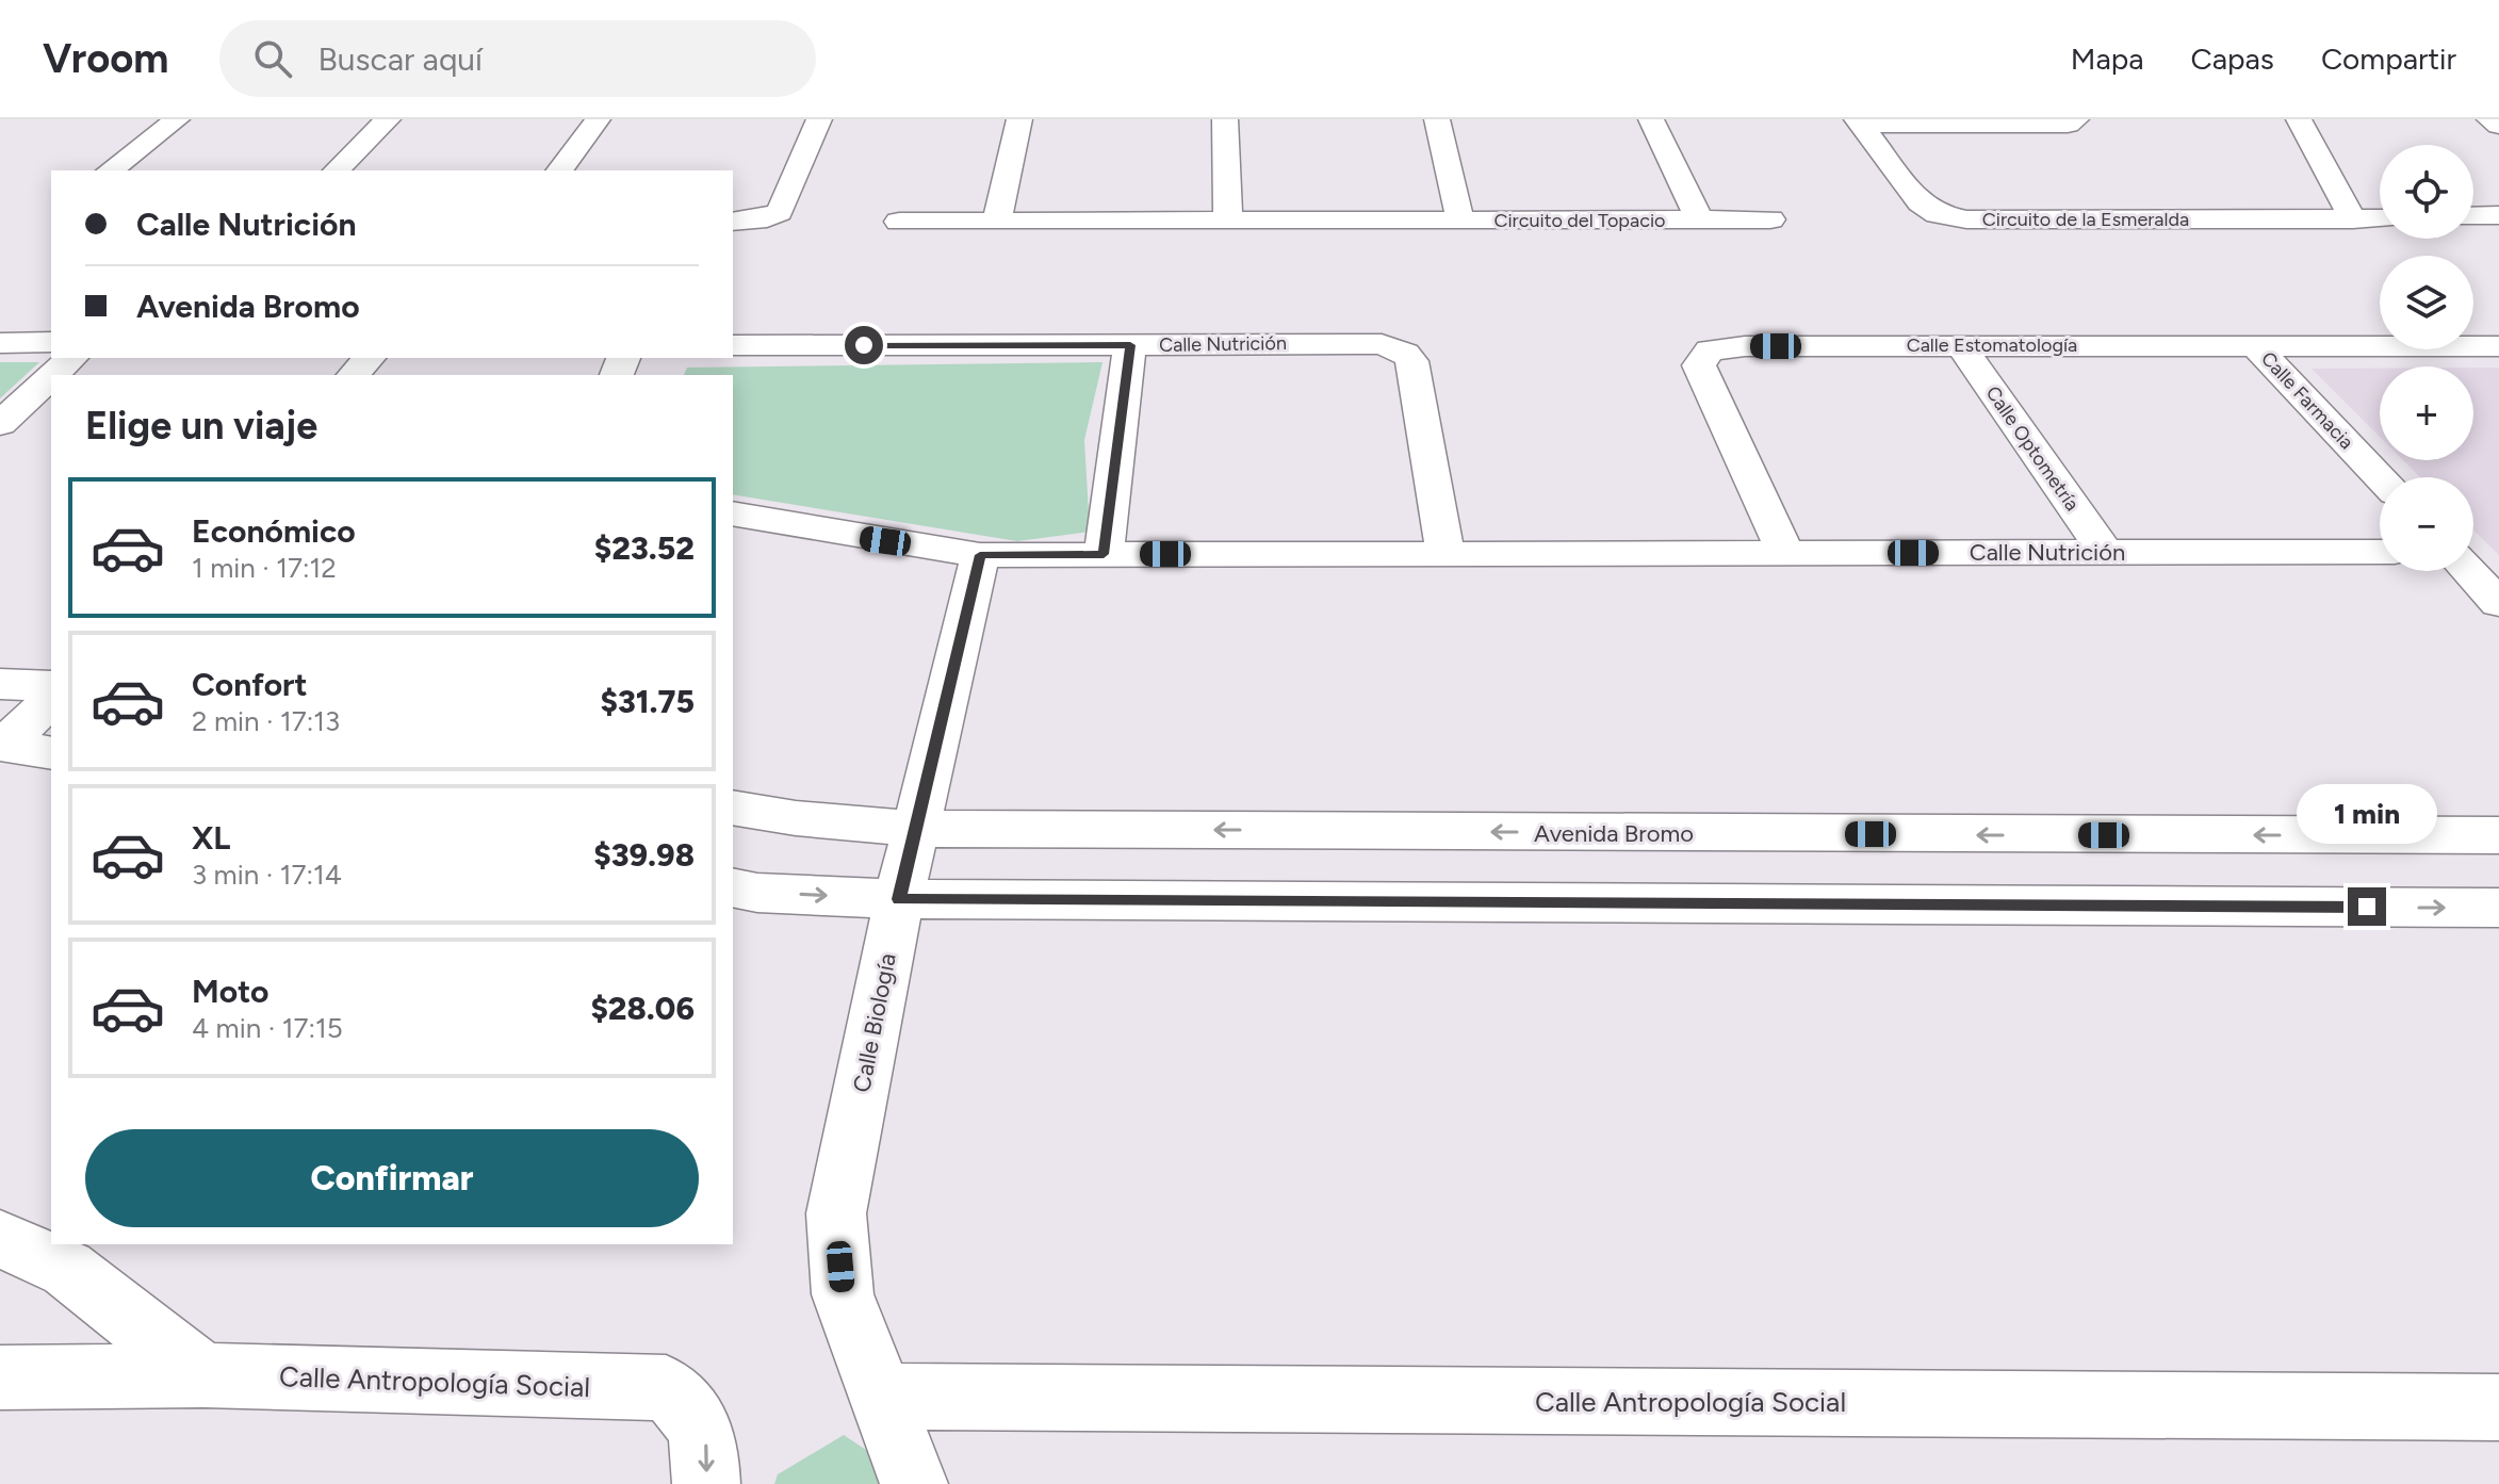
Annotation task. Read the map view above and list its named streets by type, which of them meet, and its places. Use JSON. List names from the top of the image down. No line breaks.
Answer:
{"streets":{"street":["Circuito de la Esmeralda","Circuito del Topacio","Calle Nutrición","Calle Estomatología","Calle Farmacia","Calle Optometría","Avenida Bromo","Calle Biología","Calle Antropología Social"]},"crossings":[["Calle Nutrición","Calle Estomatología"],["Calle Nutrición","Calle Optometría"],["Calle Nutrición","Calle Biología"],["Calle Estomatología","Calle Farmacia"],["Calle Estomatología","Calle Optometría"],["Avenida Bromo","Calle Biología"],["Calle Biología","Calle Antropología Social"]],"page":{"header":"Vroom","search":"Buscar aquí","nav":["Mapa","Capas","Compartir"],"map_buttons":["+","−"],"banner":["Calle Nutrición","Avenida Bromo"],"heading":"Elige un viaje","list":[{"name":"Económico","note":"1 min · 17:12","value":"$23.52"},{"name":"Confort","note":"2 min · 17:13","value":"$31.75"},{"name":"XL","note":"3 min · 17:14","value":"$39.98"},{"name":"Moto","note":"4 min · 17:15","value":"$28.06"}],"bubble":"1 min","buttons":"Confirmar"}}
